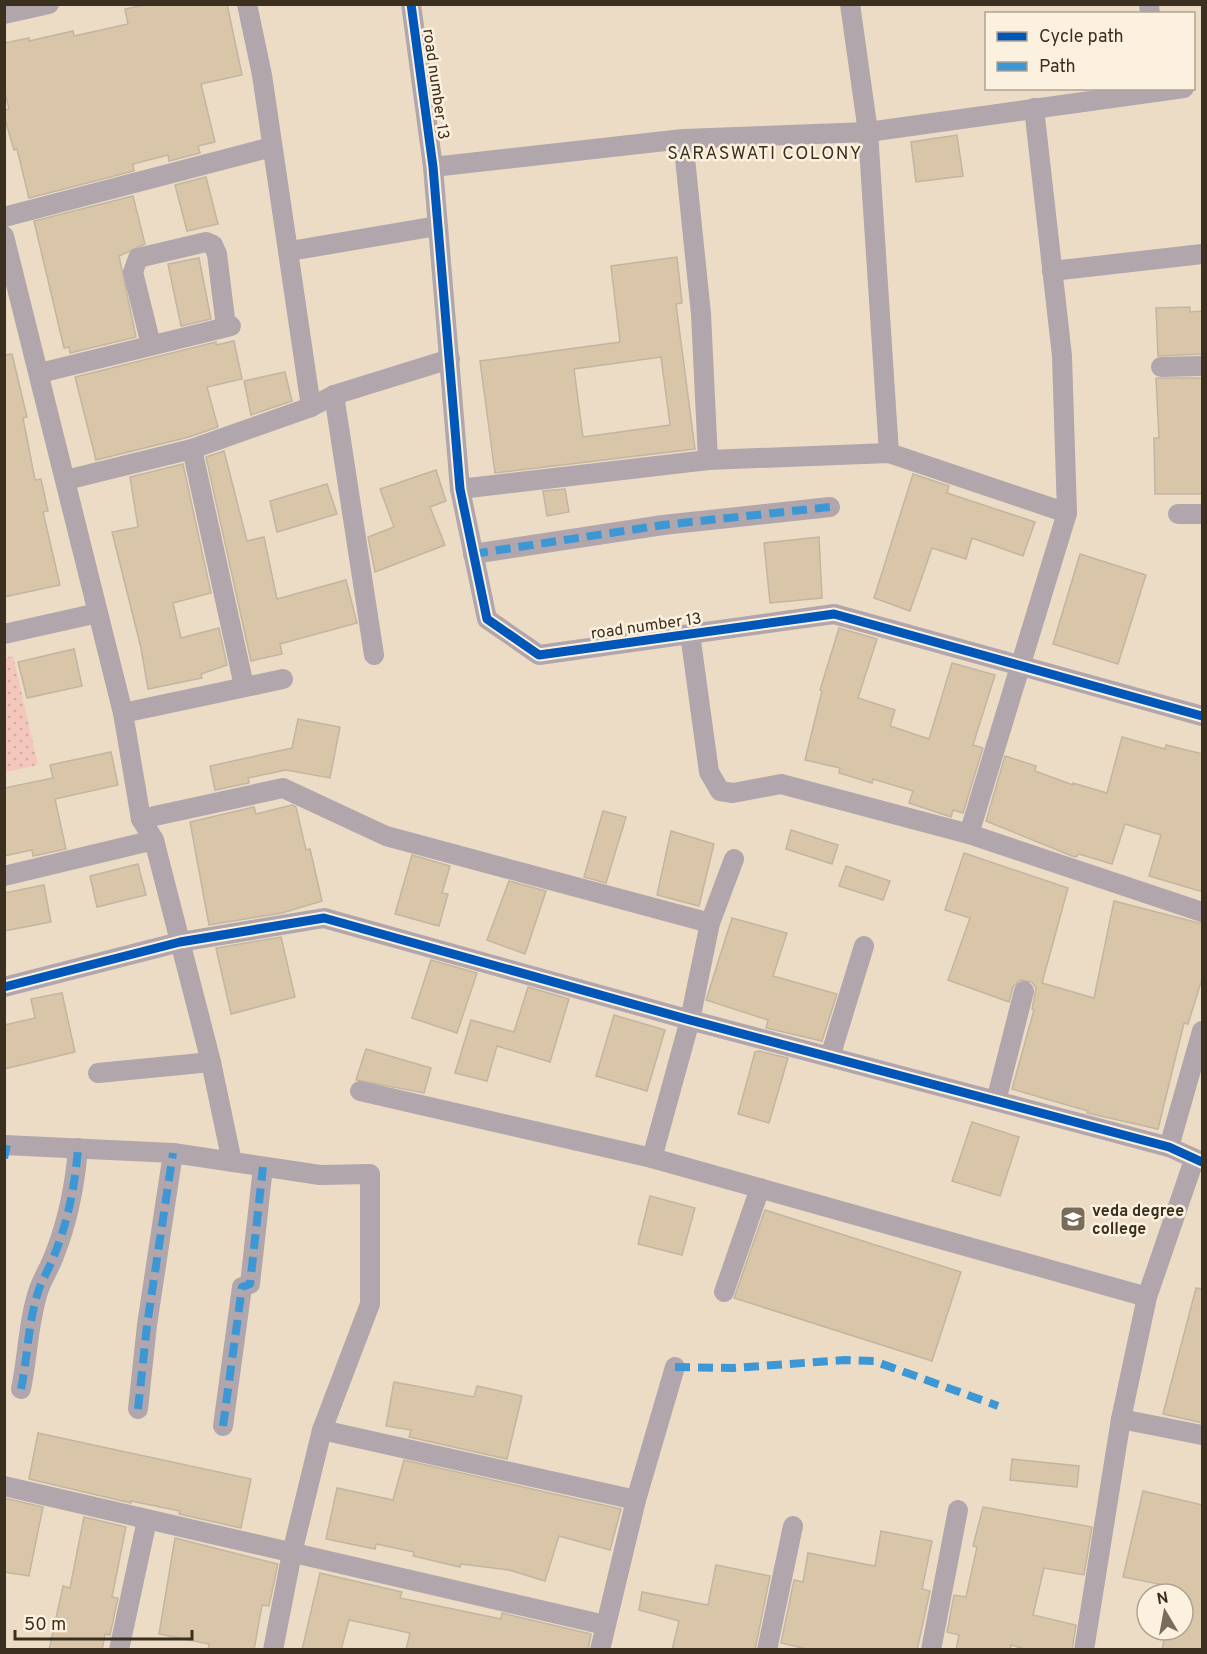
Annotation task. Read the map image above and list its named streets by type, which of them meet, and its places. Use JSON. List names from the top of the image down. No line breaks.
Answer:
{"streets":{"street":["road number 13"]},"districts":["SARASWATI COLONY"],"places":{"school or university":["veda degree college"]},"legend":["Cycle path","Path"],"scale_bar":"50 m","north":"top"}
